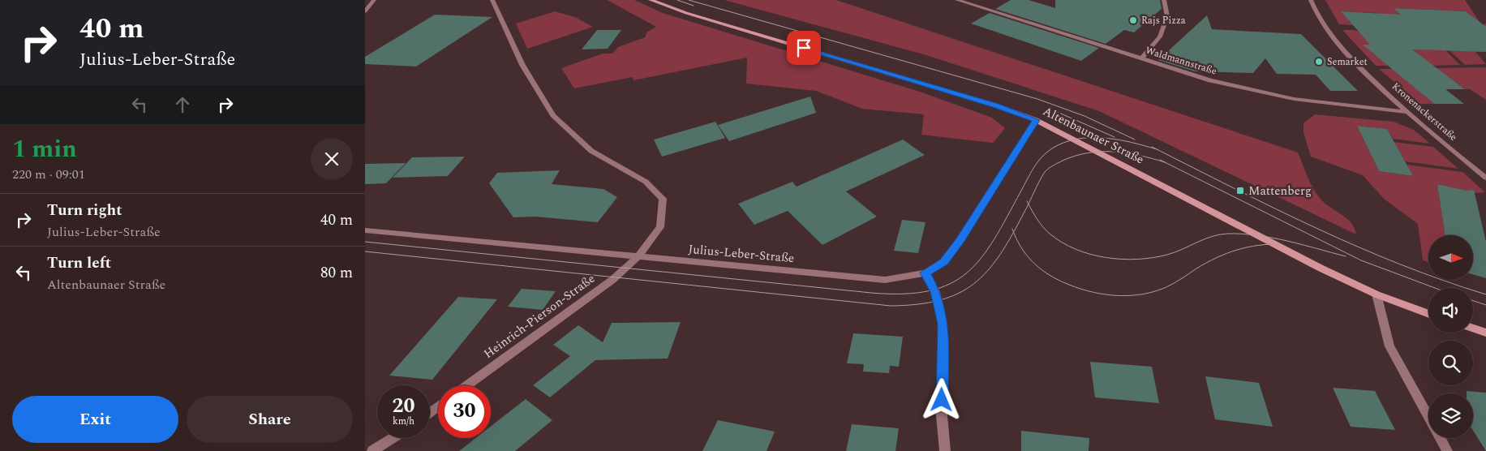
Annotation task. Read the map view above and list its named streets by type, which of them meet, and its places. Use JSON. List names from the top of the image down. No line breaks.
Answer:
{"streets":{"main road":["Altenbaunaer Straße"],"street":["Waldmannstraße","Kronenackerstraße","Julius-Leber-Straße","Heinrich-Pierson-Straße"]},"crossings":[["Waldmannstraße","Kronenackerstraße"],["Altenbaunaer Straße","Julius-Leber-Straße"],["Julius-Leber-Straße","Heinrich-Pierson-Straße"]],"places":{"other":["Rajs Pizza","Semarket"],"transit":["Mattenberg"]},"north":"right","page":{"turn":["40 m","Julius-Leber-Straße"],"heading":["1 min","220 m · 09:01"],"list":[{"name":"Turn right","note":"Julius-Leber-Straße","value":"40 m"},{"name":"Turn left","note":"Altenbaunaer Straße","value":"80 m"}],"speed":"20 km/h","limit":"30","buttons":["Exit","Share"]}}
